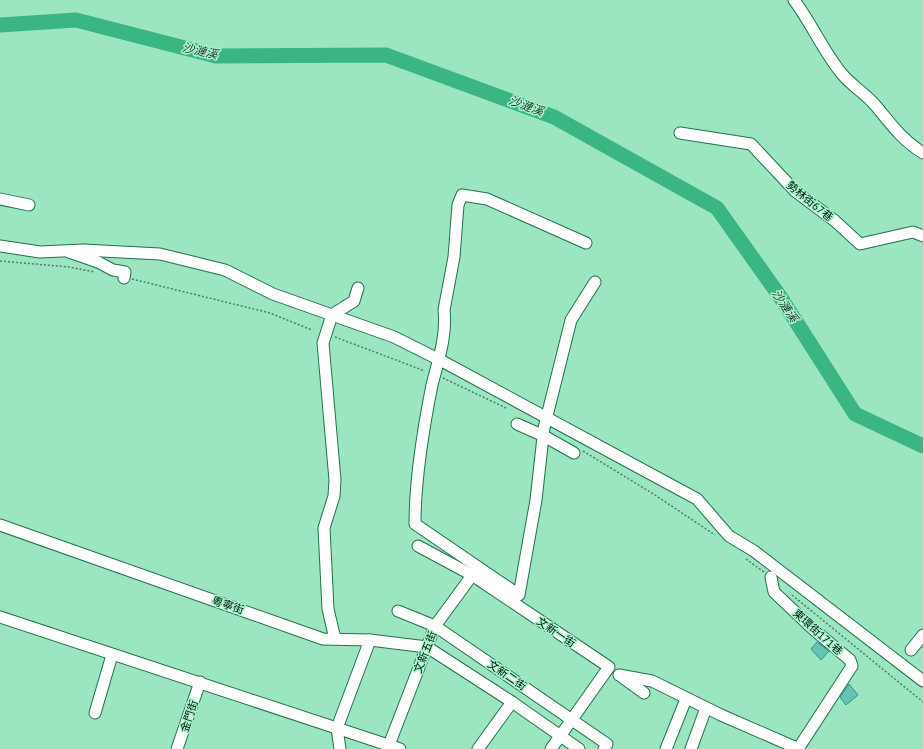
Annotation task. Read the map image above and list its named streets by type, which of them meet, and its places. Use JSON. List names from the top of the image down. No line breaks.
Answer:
{"streets":{"street":["勢林街67巷","粵寧街","文新一街","東環街171巷","文新五街","文新二街","金門街"]},"crossings":[["粵寧街","文新二街"],["文新一街","東環街171巷"],["文新一街","文新五街"],["文新五街","文新二街"]],"water":["沙漣溪"]}
